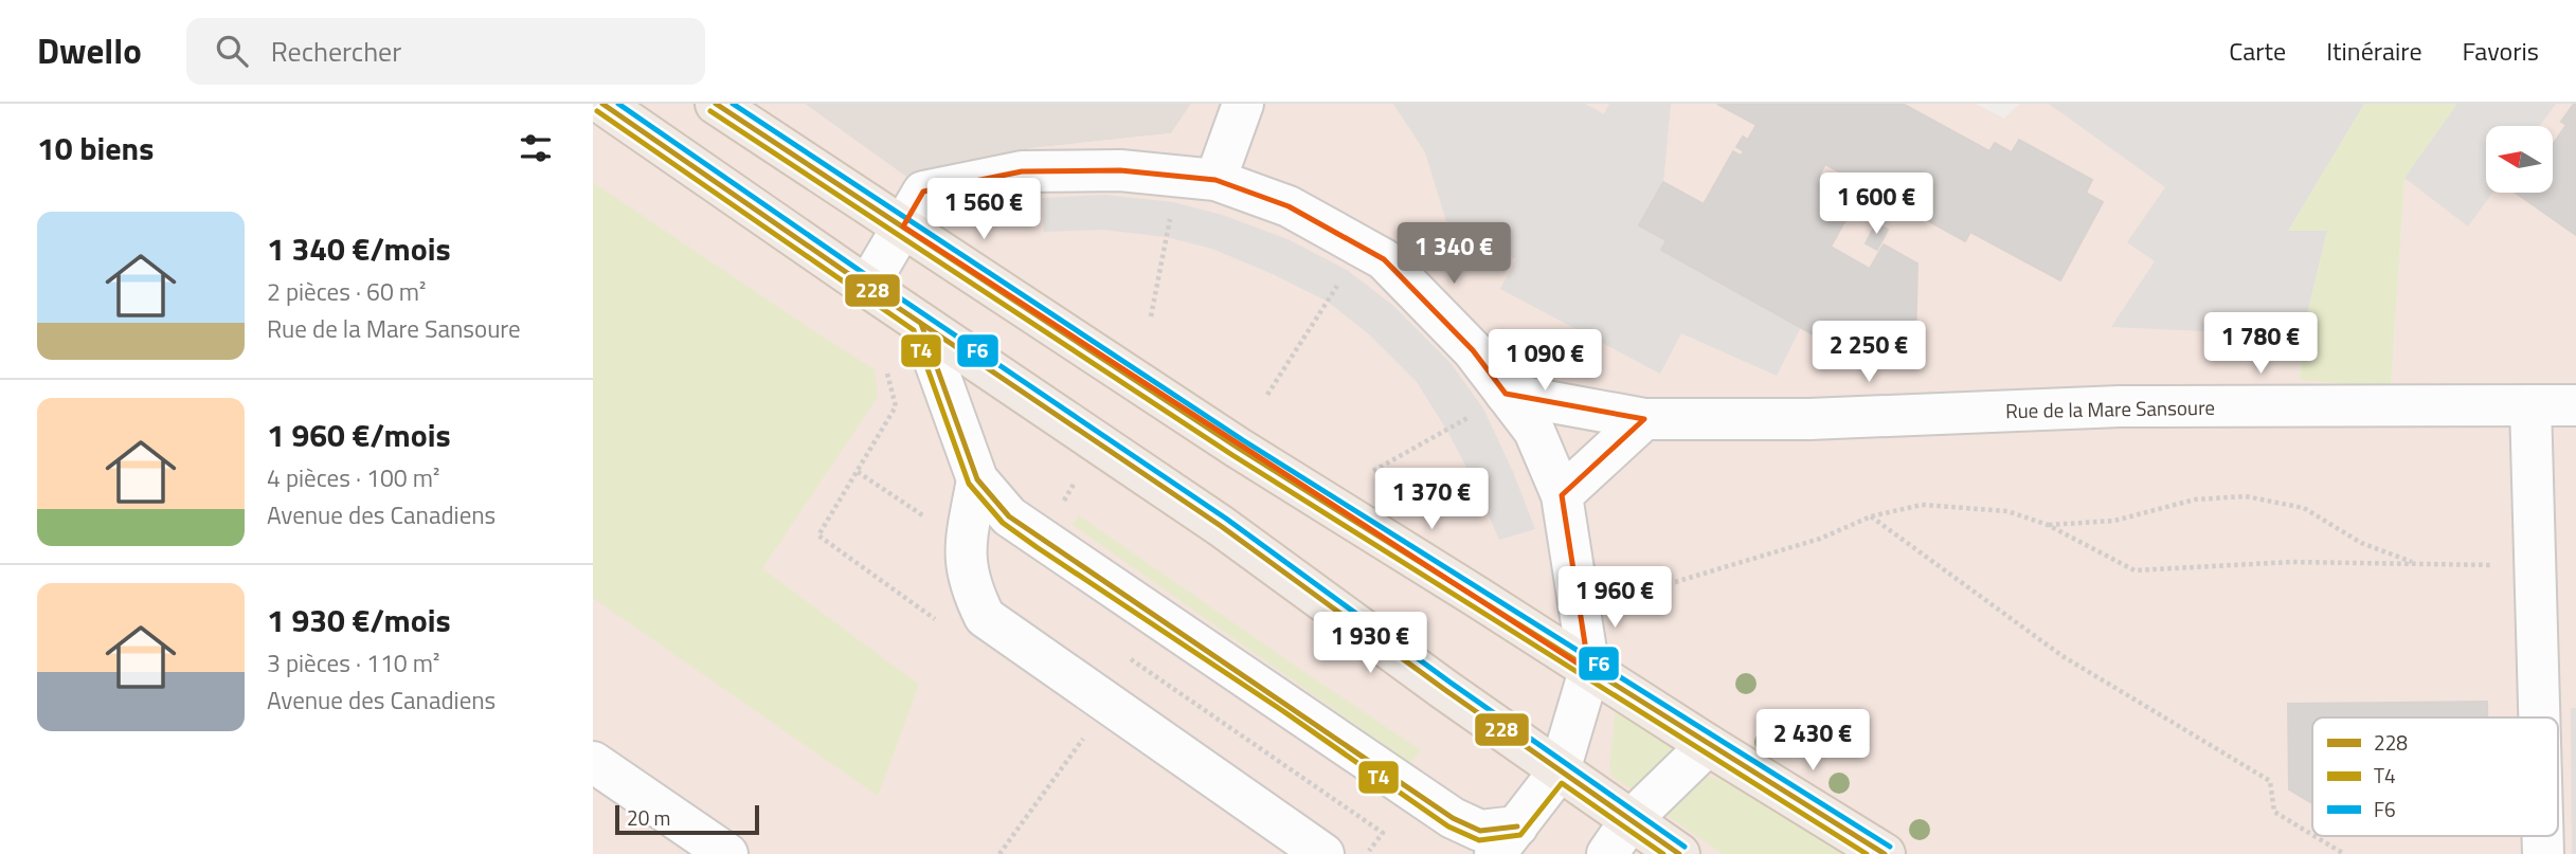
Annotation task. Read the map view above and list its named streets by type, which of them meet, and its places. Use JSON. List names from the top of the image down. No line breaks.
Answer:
{"streets":{"street":["Rue de la Mare Sansoure"]},"lines":["transit line 228","transit line F6","transit line T4"],"legend":["228","T4","F6"],"scale_bar":"20 m","north":"left","page":{"header":"Dwello","search":"Rechercher","nav":["Carte","Itinéraire","Favoris"],"heading":"10 biens","price":["1 600 €","1 560 €","1 340 €","1 780 €","2 250 €","1 090 €","1 370 €","1 960 €","1 930 €","2 430 €"],"list":[{"name":"1 340 €/mois","note":"2 pièces · 60 m² · Rue de la Mare Sansoure"},{"name":"1 960 €/mois","note":"4 pièces · 100 m² · Avenue des Canadiens"},{"name":"1 930 €/mois","note":"3 pièces · 110 m² · Avenue des Canadiens"}],"scale":"20 m"}}
